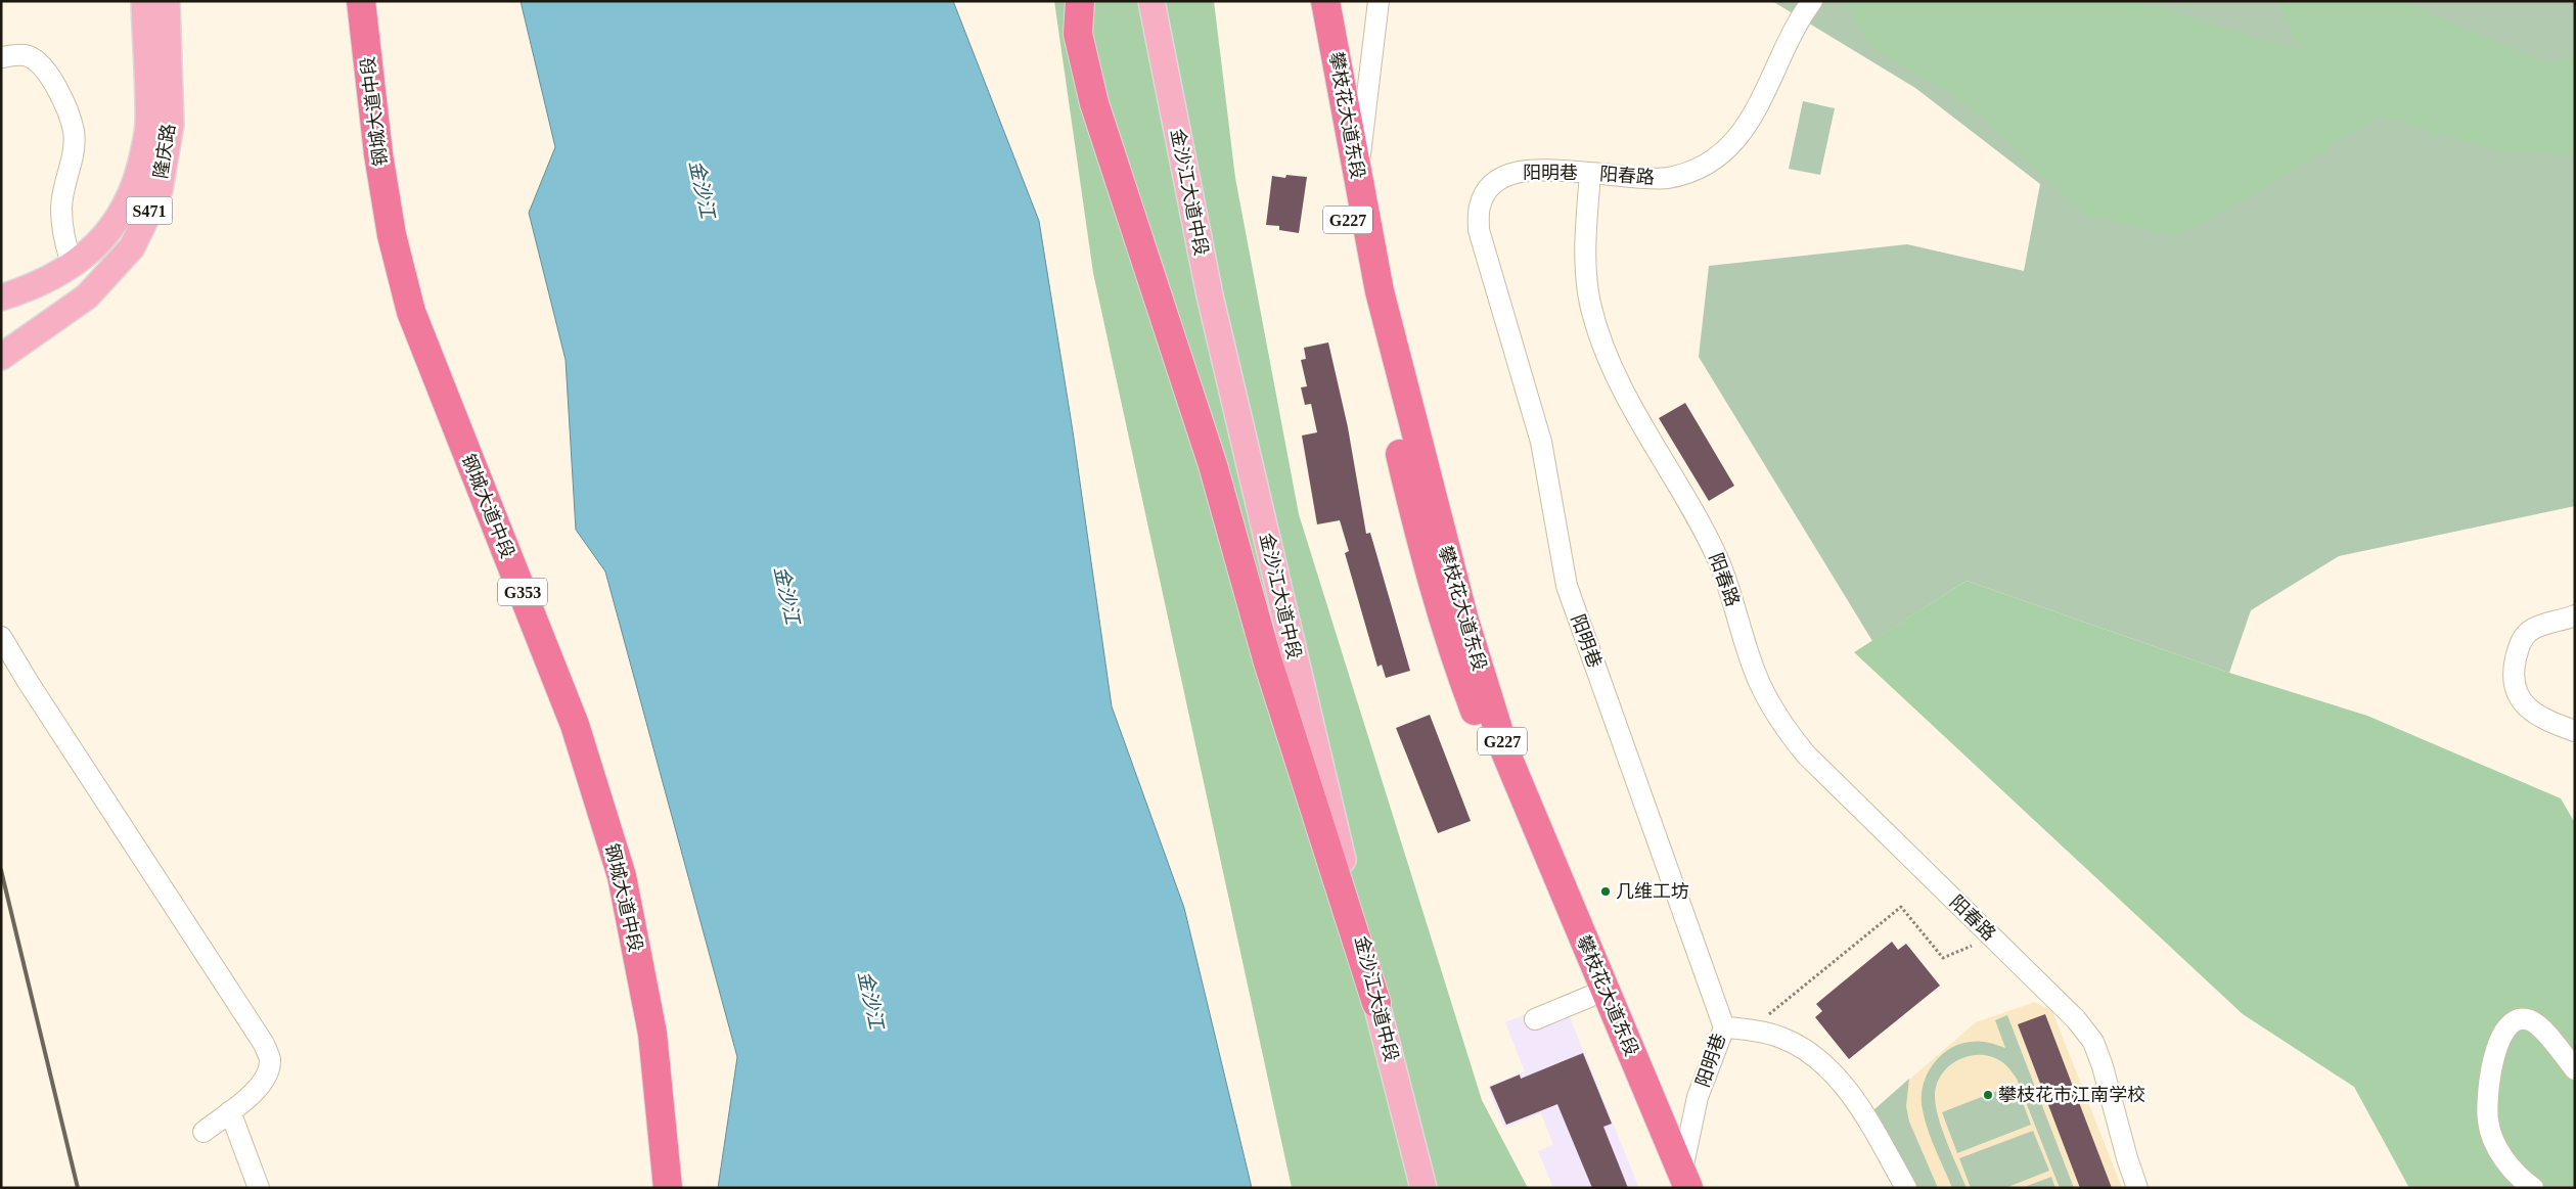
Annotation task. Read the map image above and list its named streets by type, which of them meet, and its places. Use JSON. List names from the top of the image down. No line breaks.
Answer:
{"streets":{"highway":["钢城大道中段","攀枝花大道东段","G227","G353"],"main road":["隆庆路","金沙江大道中段","S471"],"street":["阳明巷","阳春路"]},"crossings":[["攀枝花大道东段","阳明巷"],["阳明巷","阳春路"]],"water":["金沙江"],"places":["几维工坊","攀枝花市江南学校"]}
